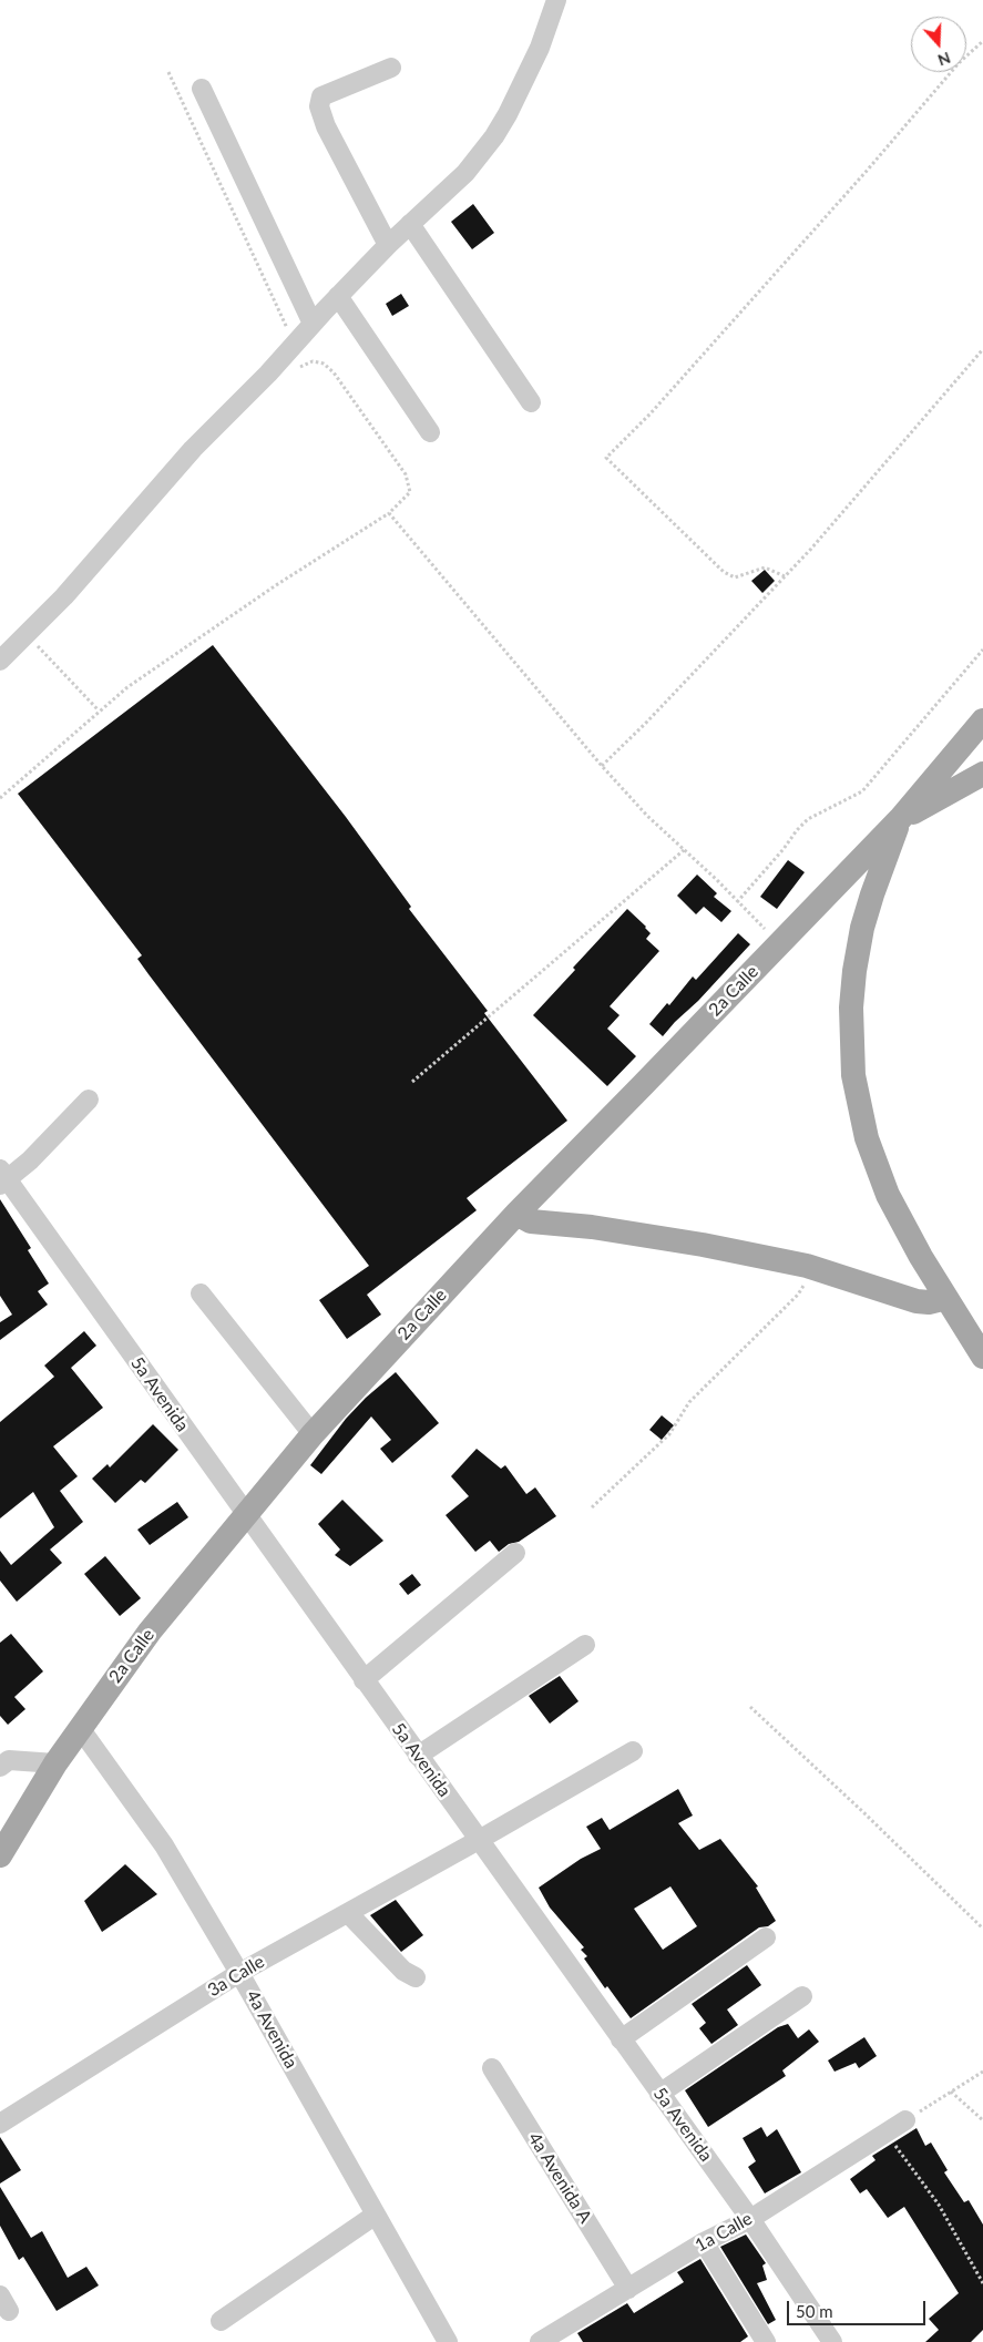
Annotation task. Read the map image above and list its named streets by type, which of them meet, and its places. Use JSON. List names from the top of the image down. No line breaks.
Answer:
{"streets":{"main road":["2a Calle"],"street":["5a Avenida","3a Calle","4a Avenida","4a Avenida A","1a Calle"]},"crossings":[["2a Calle","5a Avenida"],["2a Calle","4a Avenida"],["5a Avenida","3a Calle"],["5a Avenida","1a Calle"],["3a Calle","4a Avenida"],["4a Avenida A","1a Calle"]],"scale_bar":"50 m","north":"bottom"}
